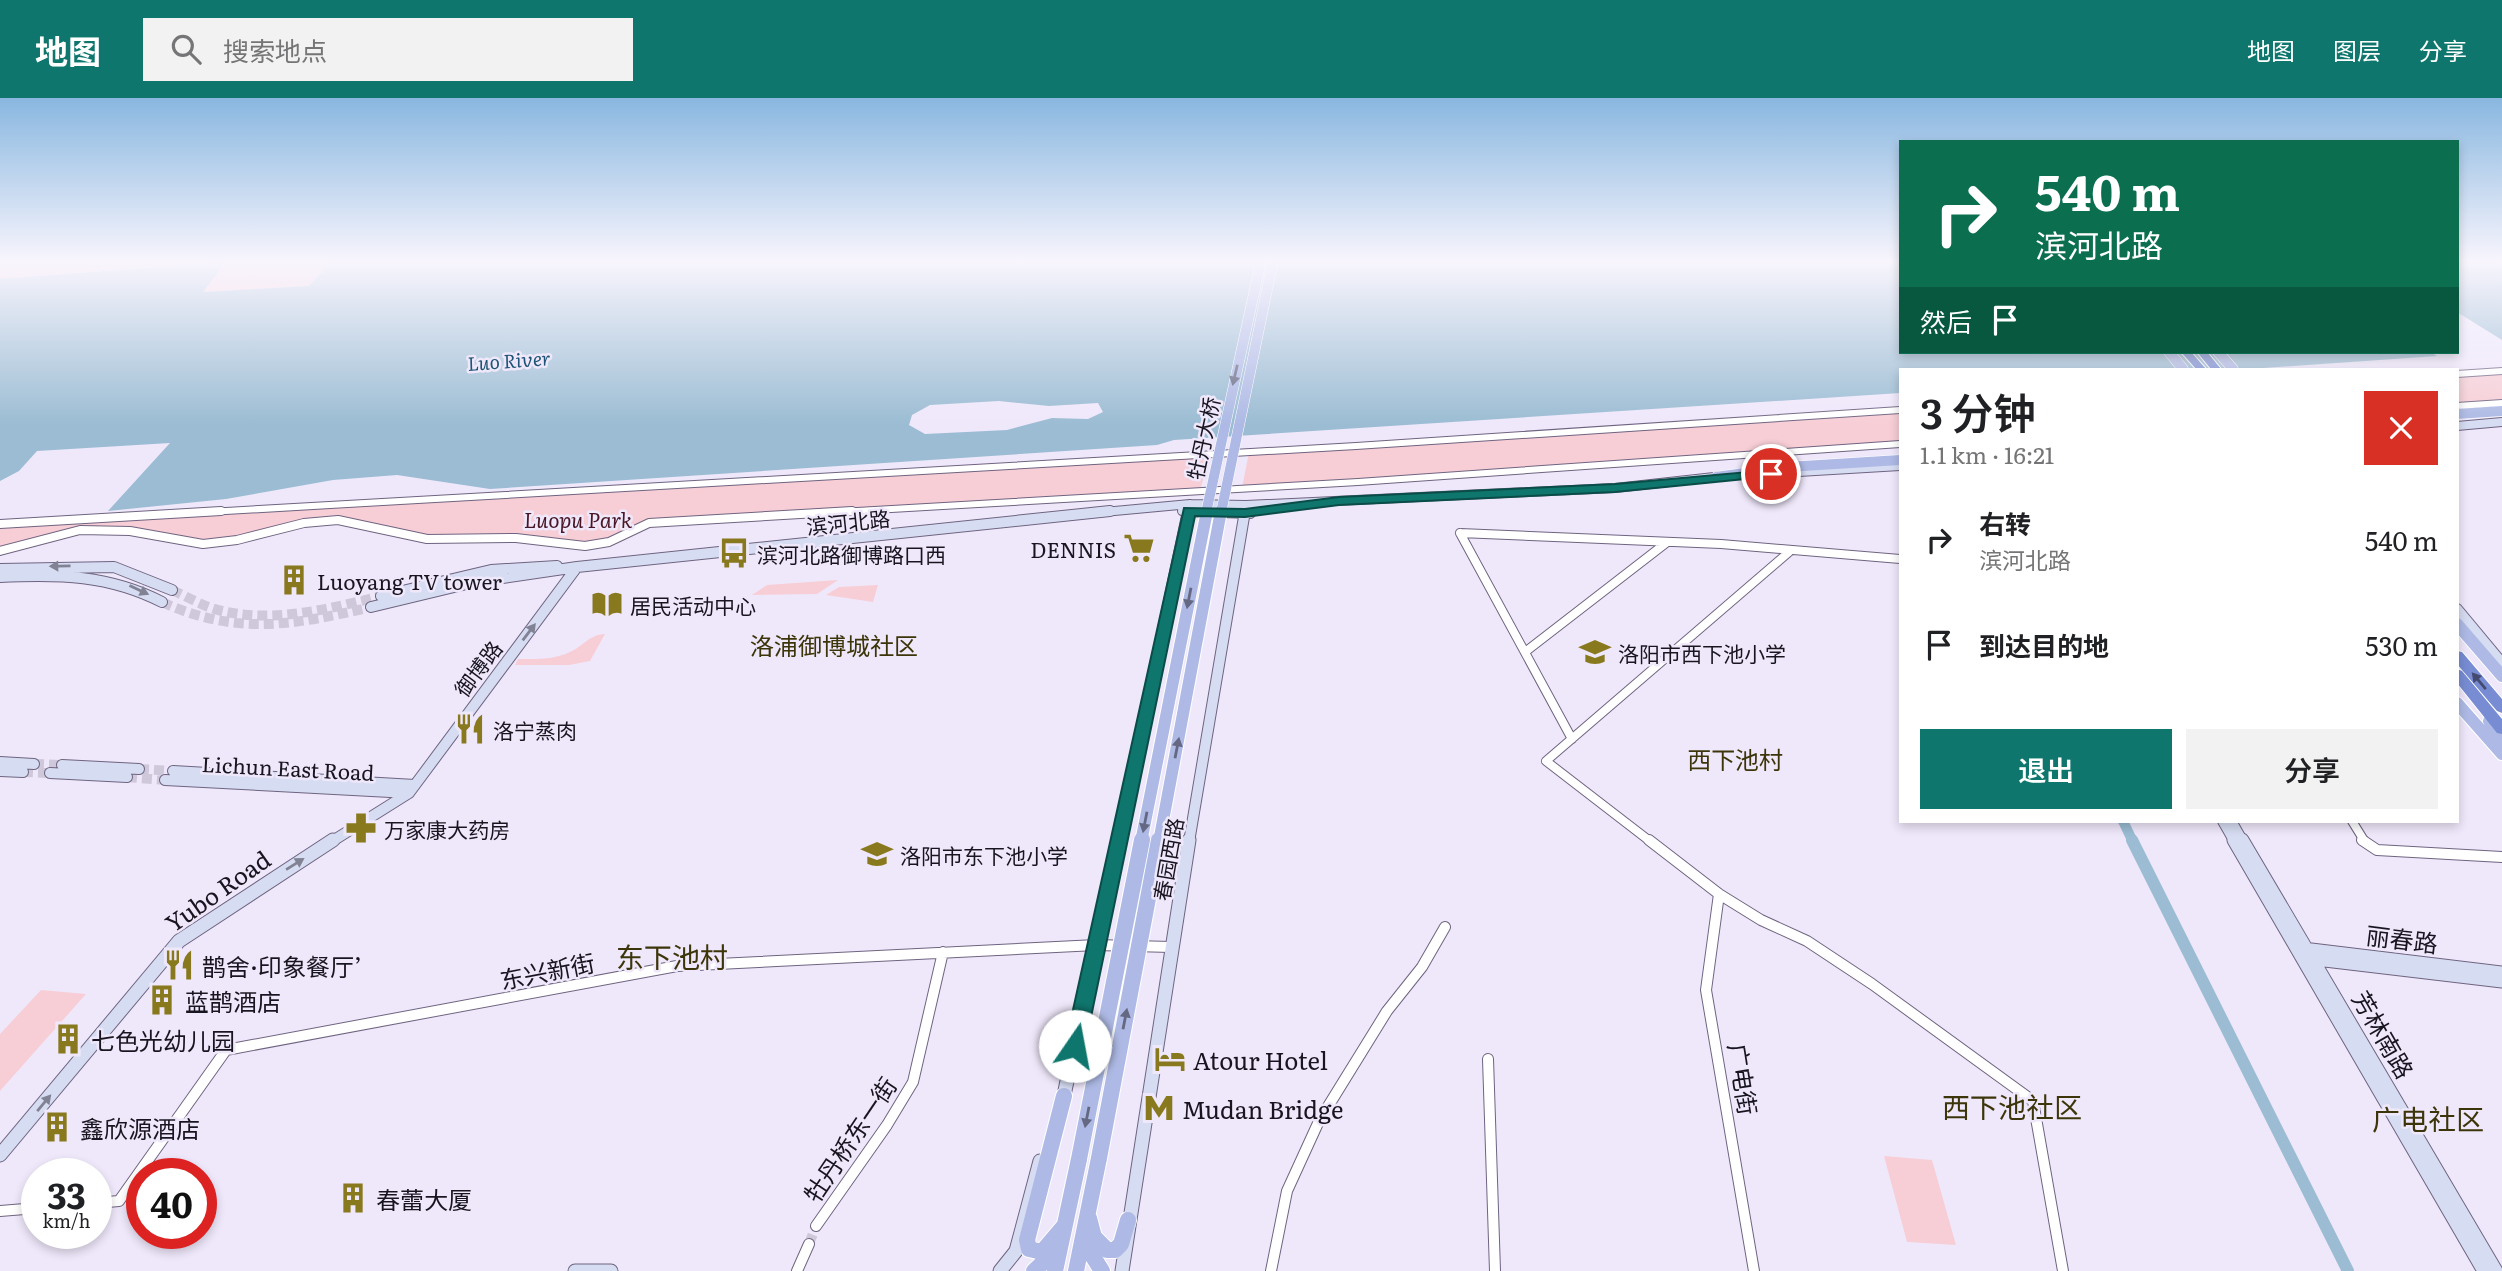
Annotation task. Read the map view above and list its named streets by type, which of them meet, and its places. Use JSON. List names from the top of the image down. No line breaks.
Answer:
{"streets":{"main road":["牡丹大桥"],"street":["滨河北路","御博路","Lichun East Road","春园西路","Yubo Road","丽春路","东兴新街","芳林南路","广电街","牡丹桥东一街"]},"crossings":[["滨河北路","御博路"],["滨河北路","春园西路"],["御博路","Lichun East Road"],["御博路","Yubo Road"],["Lichun East Road","Yubo Road"],["春园西路","东兴新街"],["丽春路","芳林南路"],["东兴新街","牡丹桥东一街"]],"one_way":["御博路","Yubo Road"],"districts":["洛浦御博城社区","西下池村","东下池村","西下池社区","广电社区"],"water":["Luo River"],"parks":["Luopu Park"],"places":{"supermarket":["DENNIS"],"bus stop":["滨河北路御博路口西"],"building":["Luoyang TV tower","蓝鹊酒店","七色光幼儿园","鑫欣源酒店","春蕾大厦"],"library":["居民活动中心"],"school or university":["洛阳市西下池小学","洛阳市东下池小学"],"restaurant":["洛宁蒸肉","鹊舍·印象餐厅’"],"pharmacy":["万家康大药房"],"hotel":["Atour Hotel"],"metro station":["Mudan Bridge"]},"page":{"header":"地图","search":"搜索地点","nav":["地图","图层","分享"],"turn":["540 m","滨河北路"],"then":"然后","heading":["3 分钟","1.1 km · 16:21"],"list":[{"name":"右转","note":"滨河北路","value":"540 m"},{"name":"到达目的地","value":"530 m"}],"buttons":["退出","分享"],"speed":"33 km/h","limit":"40"}}
